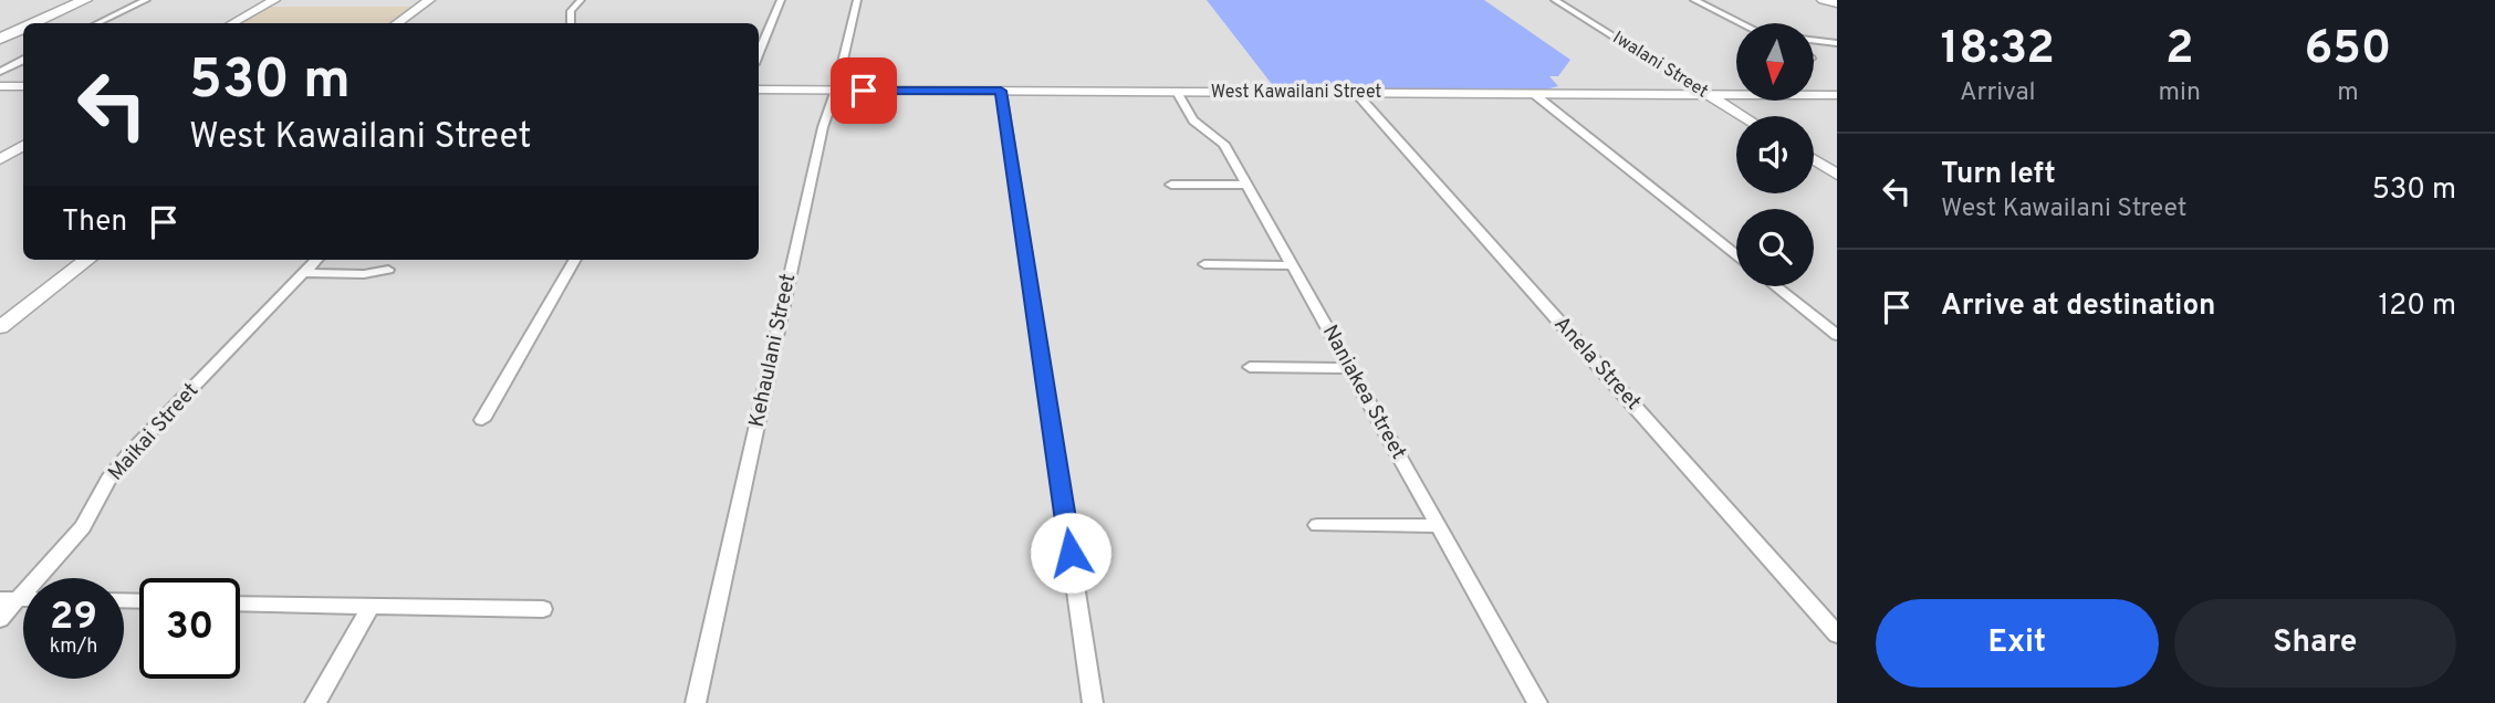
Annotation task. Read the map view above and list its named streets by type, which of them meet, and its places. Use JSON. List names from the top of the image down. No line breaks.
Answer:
{"streets":{"street":["Iwalani Street","West Kawailani Street","Kehaulani Street","Anela Street","Naniakea Street","Maikai Street"]},"crossings":[["Iwalani Street","West Kawailani Street"],["West Kawailani Street","Kehaulani Street"],["West Kawailani Street","Anela Street"],["West Kawailani Street","Naniakea Street"]],"north":"bottom","page":{"eta":["18:32","Arrival","2","min","650","m"],"turn":["530 m","West Kawailani Street"],"list":[{"name":"Turn left","note":"West Kawailani Street","value":"530 m"},{"name":"Arrive at destination","value":"120 m"}],"then":"Then","speed":"29 km/h","limit":"30","buttons":["Exit","Share"]}}
